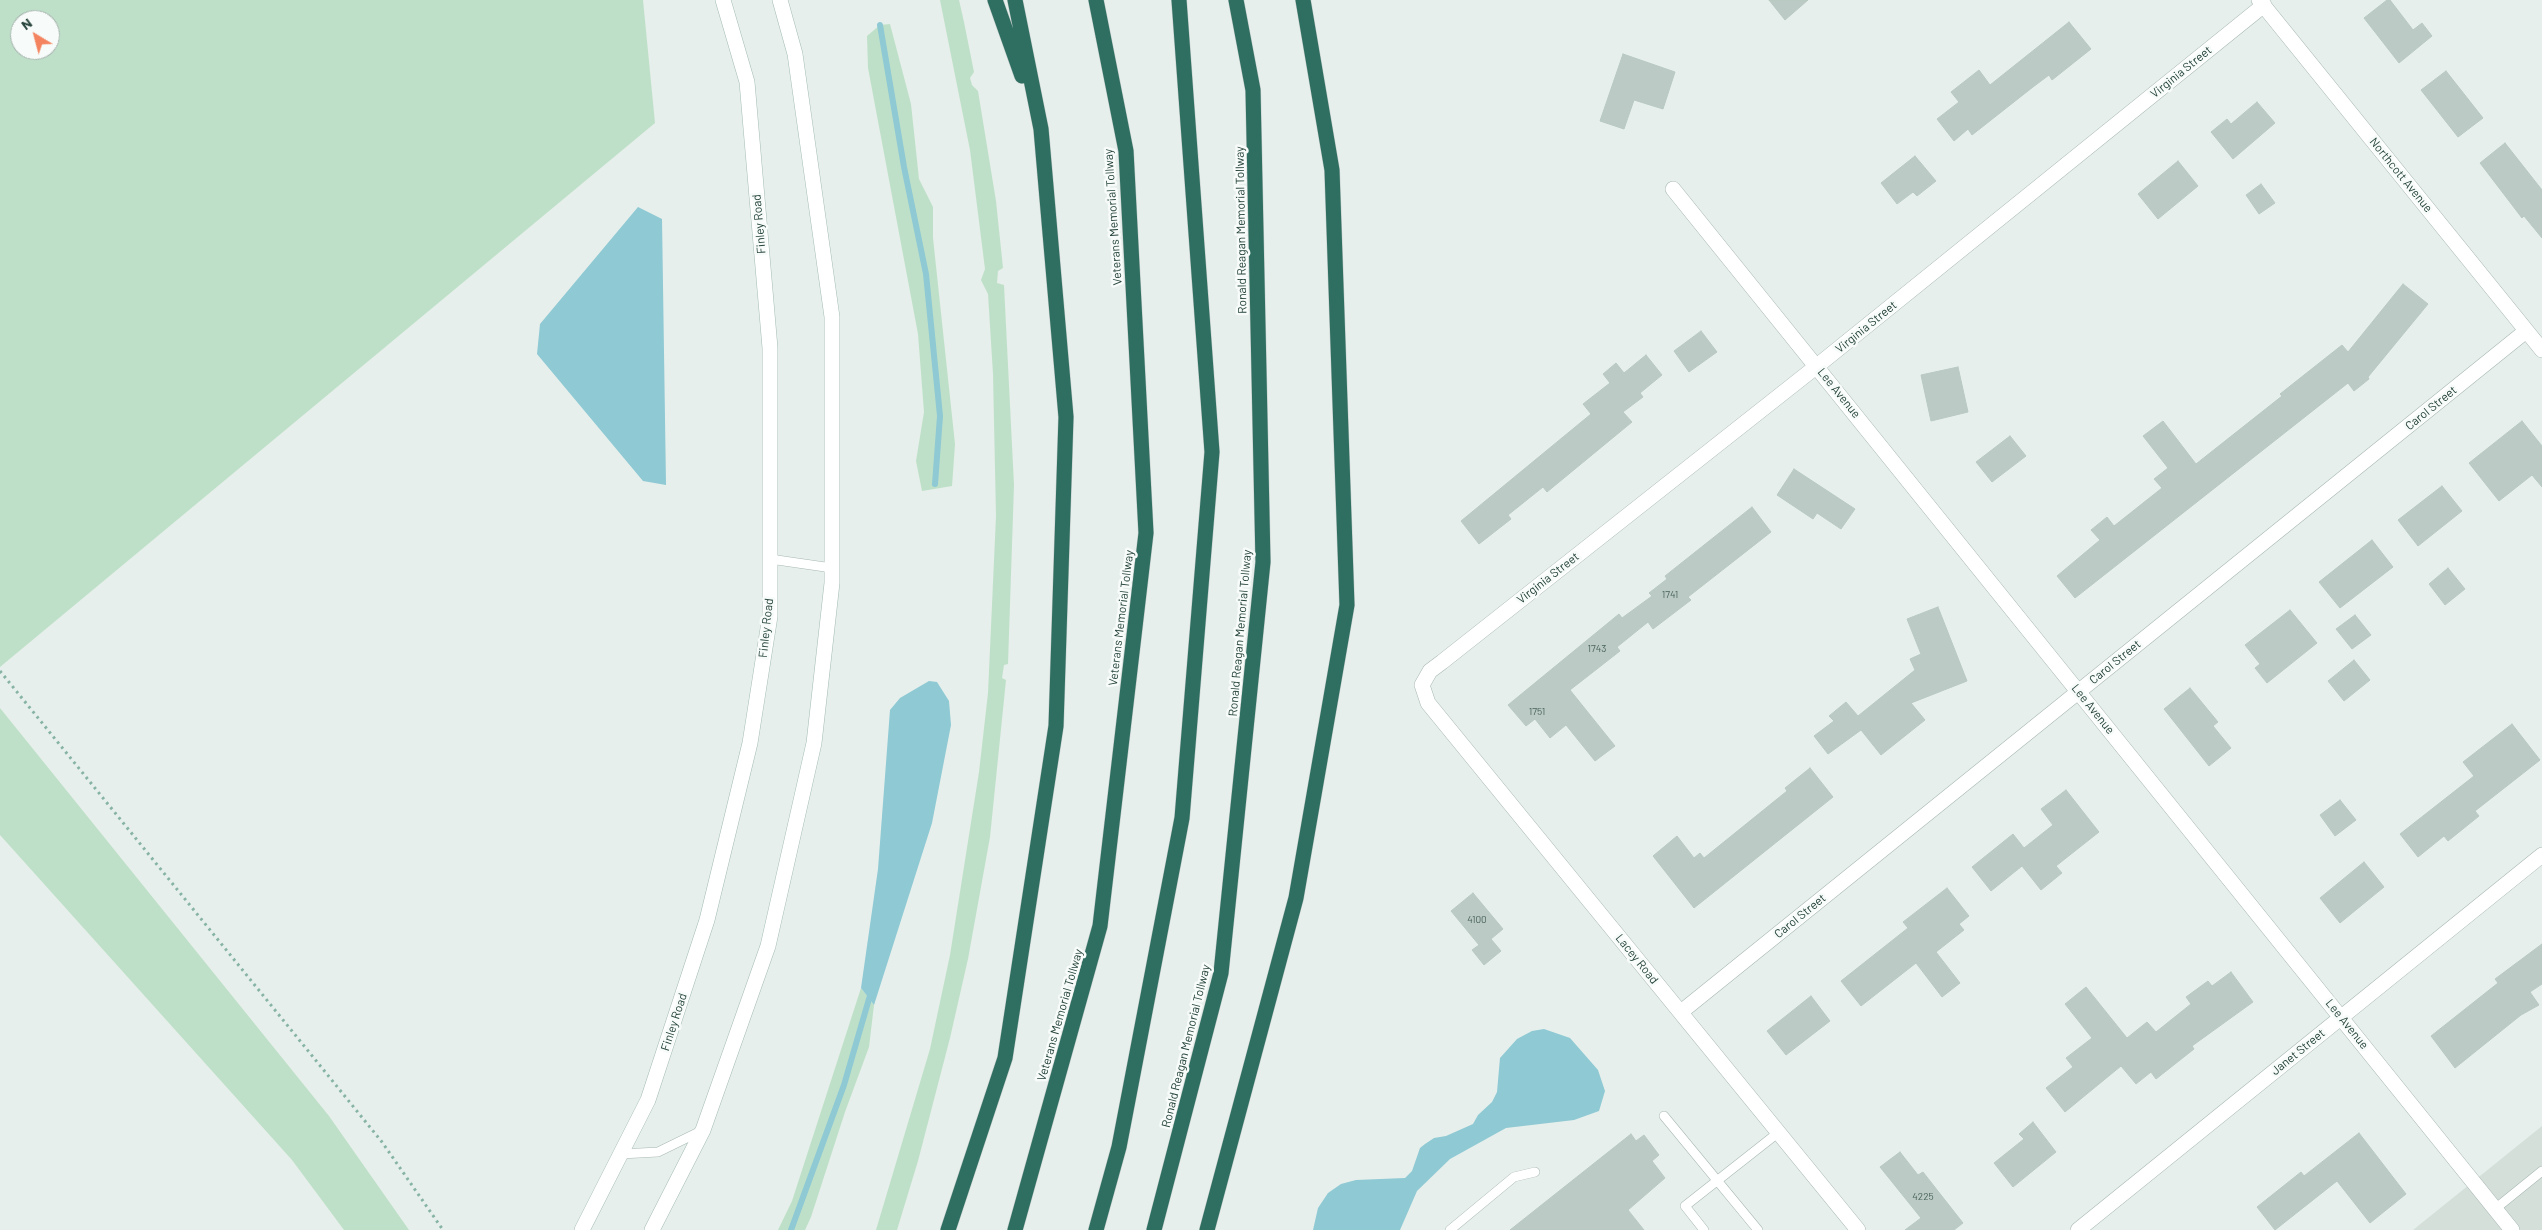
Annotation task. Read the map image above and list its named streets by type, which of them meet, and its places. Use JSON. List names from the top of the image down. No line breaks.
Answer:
{"streets":{"highway":["Veterans Memorial Tollway","Ronald Reagan Memorial Tollway"],"street":["Virginia Street","Northcott Avenue","Finley Road","Lee Avenue","Carol Street","Lacey Road","Janet Street"]},"crossings":[["Virginia Street","Northcott Avenue"],["Virginia Street","Lee Avenue"],["Virginia Street","Lacey Road"],["Northcott Avenue","Carol Street"],["Lee Avenue","Carol Street"],["Lee Avenue","Janet Street"],["Carol Street","Lacey Road"]],"house_numbers":["1741","1743","1751","4100","4225"],"north":"top left"}
